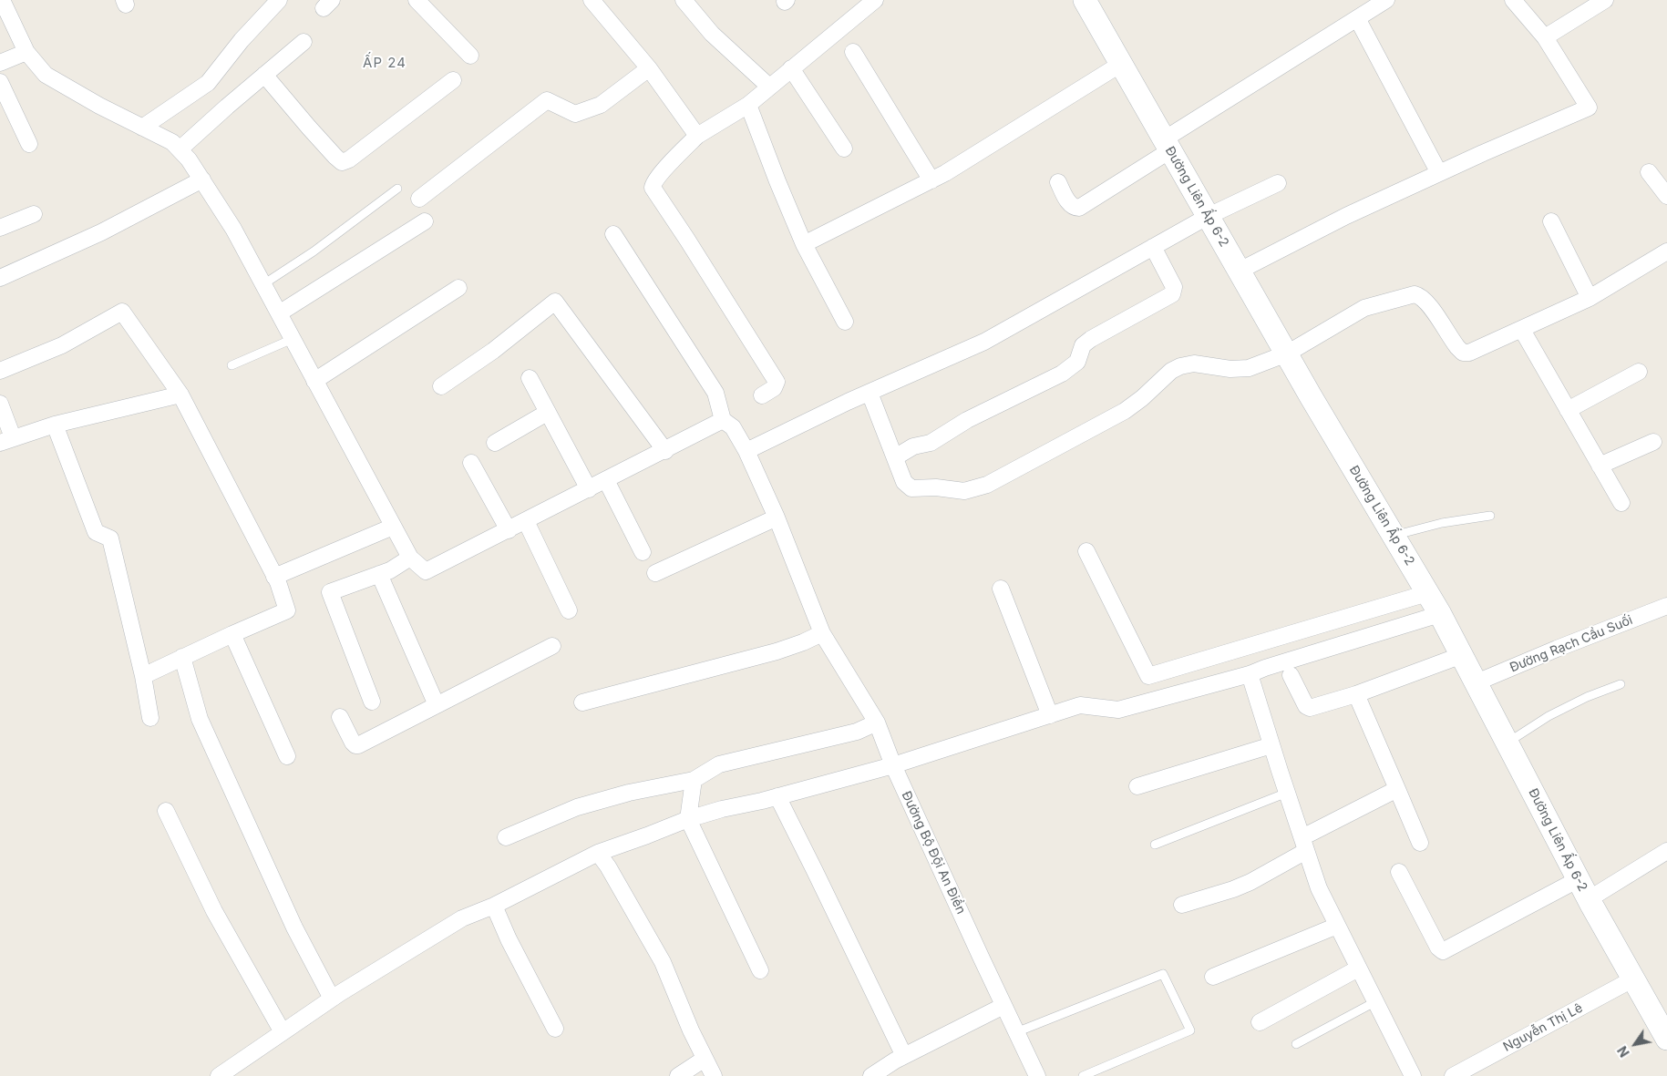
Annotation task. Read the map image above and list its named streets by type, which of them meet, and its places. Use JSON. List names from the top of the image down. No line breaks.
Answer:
{"streets":{"street":["Đường Liên Ấp 6-2","Đường Rạch Cầu Suối","Đường Bộ Đội An Điền","Nguyễn Thị Lê"]},"crossings":[["Đường Liên Ấp 6-2","Đường Rạch Cầu Suối"],["Đường Liên Ấp 6-2","Nguyễn Thị Lê"]],"districts":["ẤP 24"],"north":"bottom left"}
